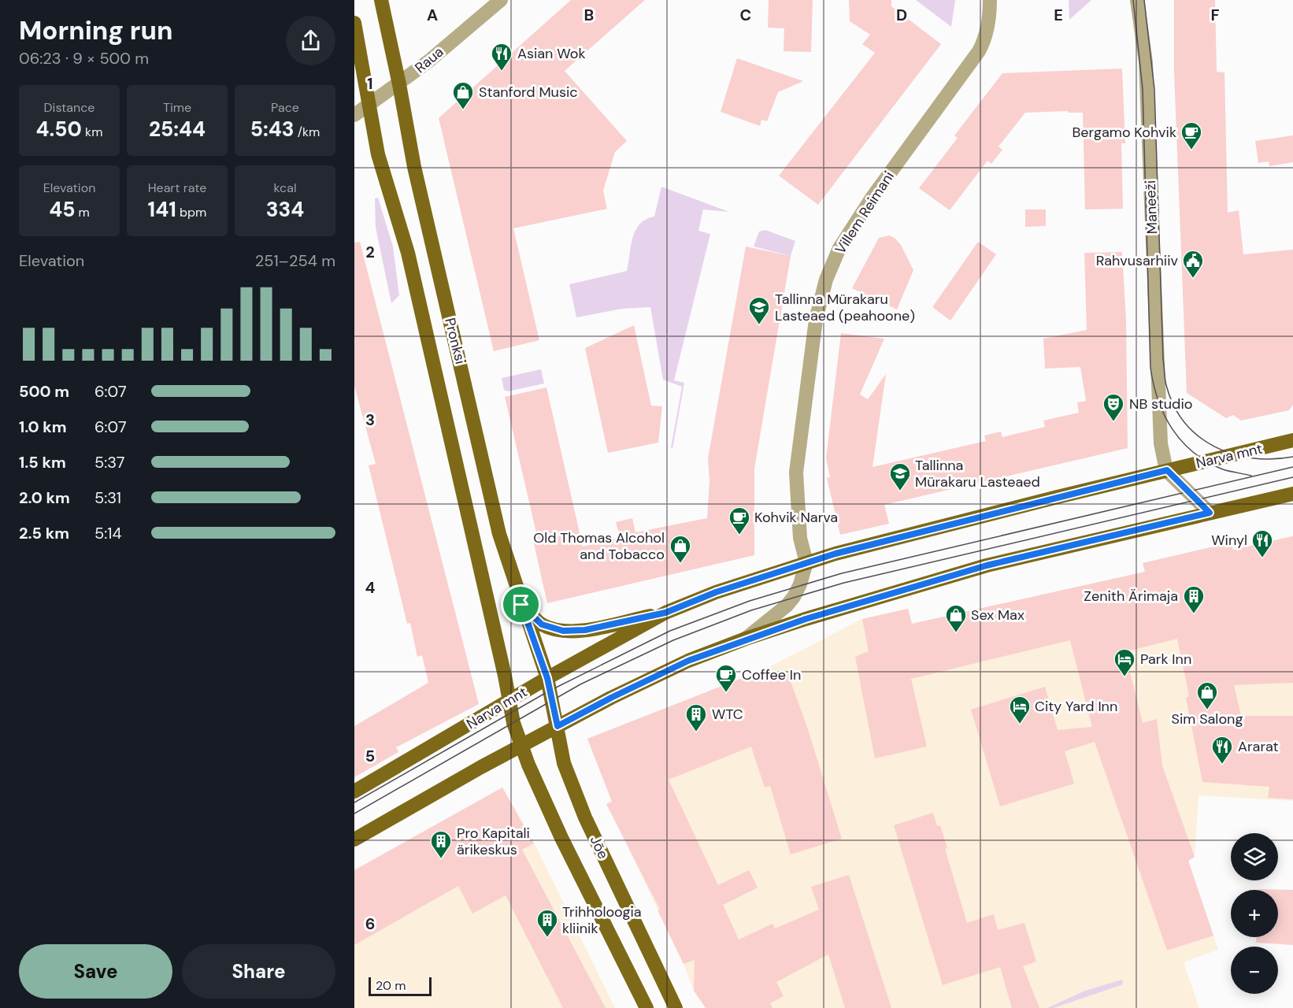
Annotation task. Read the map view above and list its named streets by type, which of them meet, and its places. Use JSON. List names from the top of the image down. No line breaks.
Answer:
{"streets":{"main road":["Pronksi","Narva mnt","Jõe"],"street":["Raua","Maneeži","Villem Reimani"]},"crossings":[["Raua","Pronksi"],["Maneeži","Narva mnt"],["Villem Reimani","Narva mnt"],["Pronksi","Narva mnt"],["Pronksi","Jõe"],["Narva mnt","Jõe"]],"places":{"restaurant":["Asian Wok","Winyl","Ararat"],"shop":["Stanford Music","Old Thomas Alcohol and Tobacco","Sex Max","Sim Salong"],"cafe":["Bergamo Kohvik","Kohvik Narva","Coffee In"],"public building":["Rahvusarhiiv"],"school or university":["Tallinna Mürakaru Lasteaed (peahoone)","Tallinna Mürakaru Lasteaed"],"theatre":["NB studio"],"building":["Zenith Ärimaja","WTC","Pro Kapitali ärikeskus","Trihholoogia kliinik"],"hotel":["Park Inn","City Yard Inn"]},"scale_bar":"20 m","page":{"heading":["Morning run","06:23 · 9 × 500 m"],"stats":[["Distance","4.50 km"],["Time","25:44"],["Pace","5:43 /km"],["Elevation","45 m"],["Heart rate","141 bpm"],["kcal","334"]],"chart":["Elevation","251–254 m"],"list":[{"name":"500 m","note":"6:07"},{"name":"1.0 km","note":"6:07"},{"name":"1.5 km","note":"5:37"},{"name":"2.0 km","note":"5:31"},{"name":"2.5 km","note":"5:14"}],"map_buttons":["+","−"],"buttons":["Save","Share"],"scale":"20 m"},"grid":{"columns":["A","B","C","D","E","F"],"rows":["1","2","3","4","5","6"]}}
